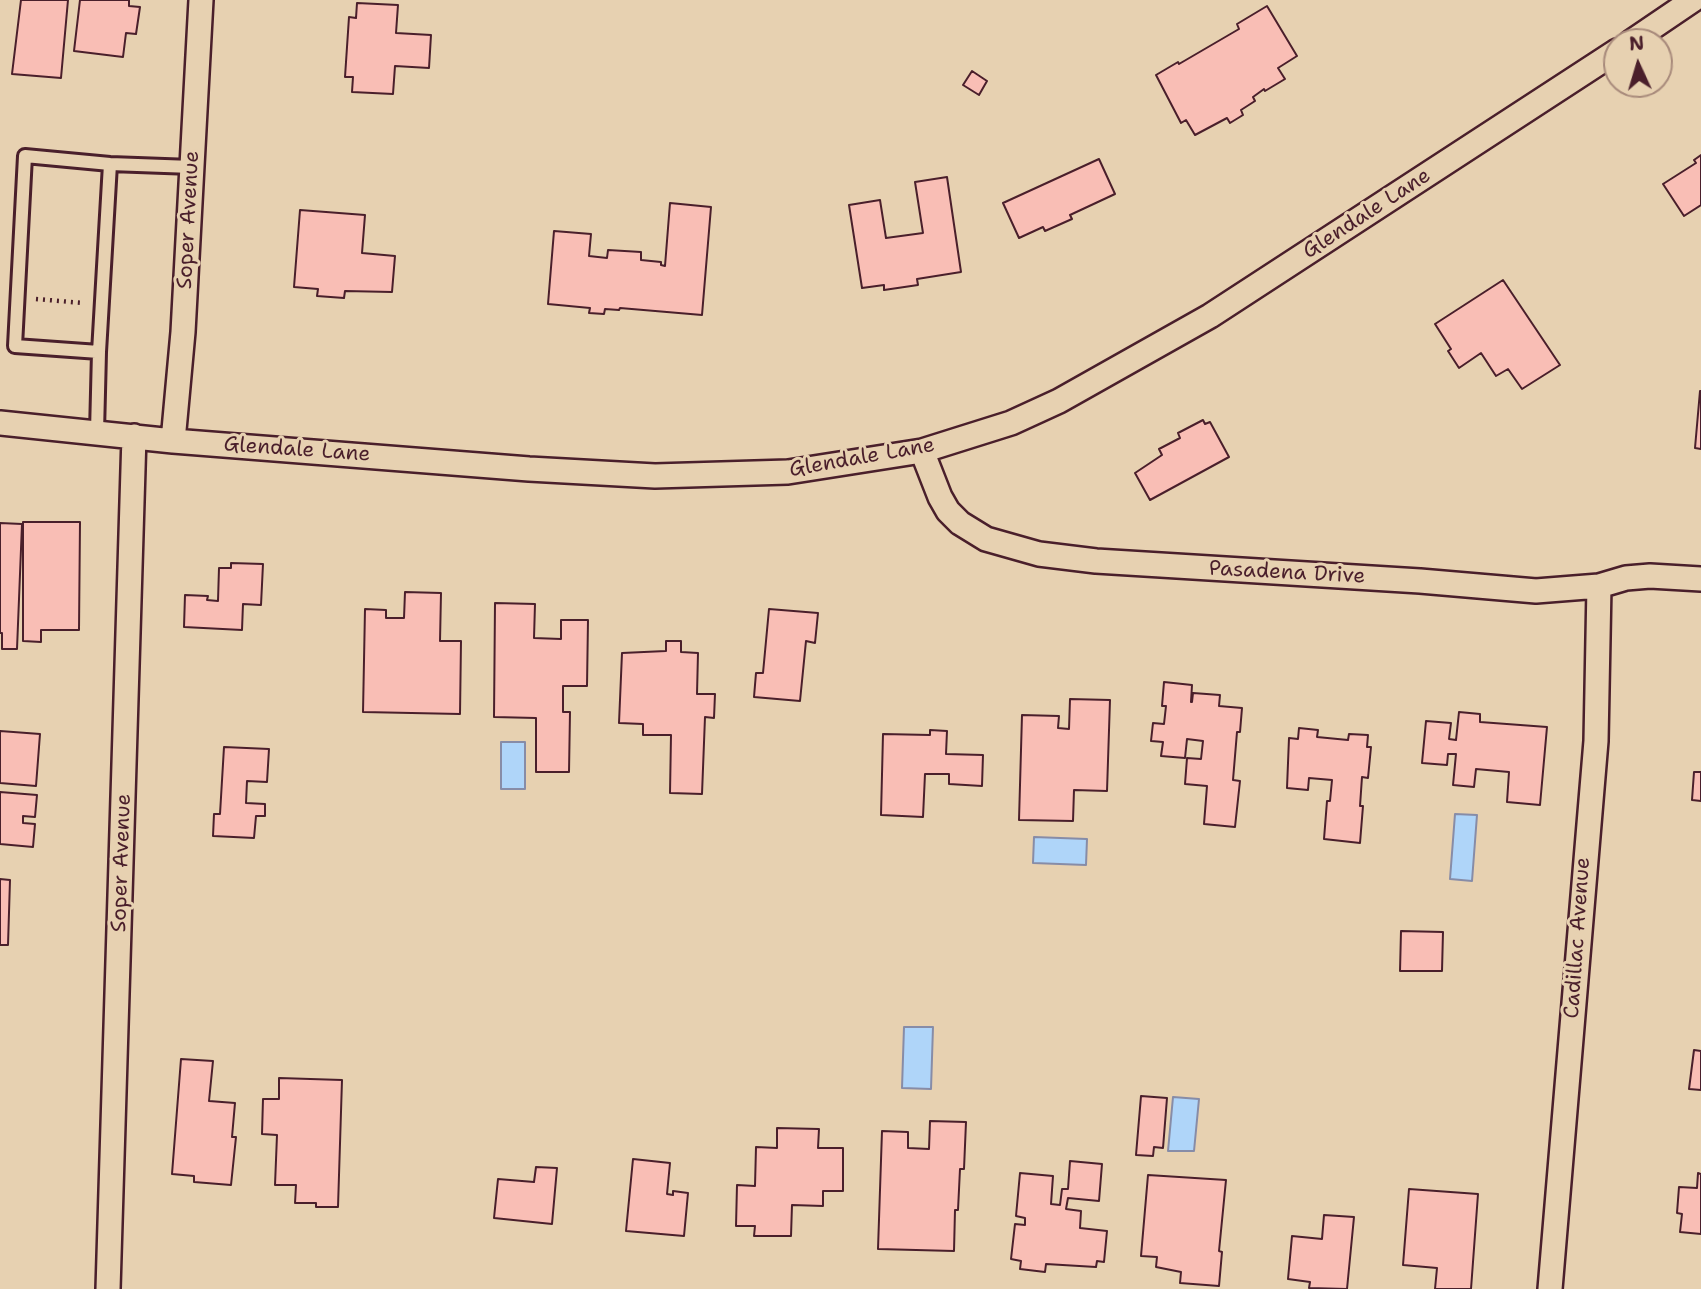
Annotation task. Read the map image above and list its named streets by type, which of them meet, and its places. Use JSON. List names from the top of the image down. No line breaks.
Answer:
{"streets":{"street":["Glendale Lane","Soper Avenue","Pasadena Drive","Cadillac Avenue"]},"crossings":[["Glendale Lane","Soper Avenue"],["Glendale Lane","Pasadena Drive"],["Pasadena Drive","Cadillac Avenue"]],"north":"top"}
